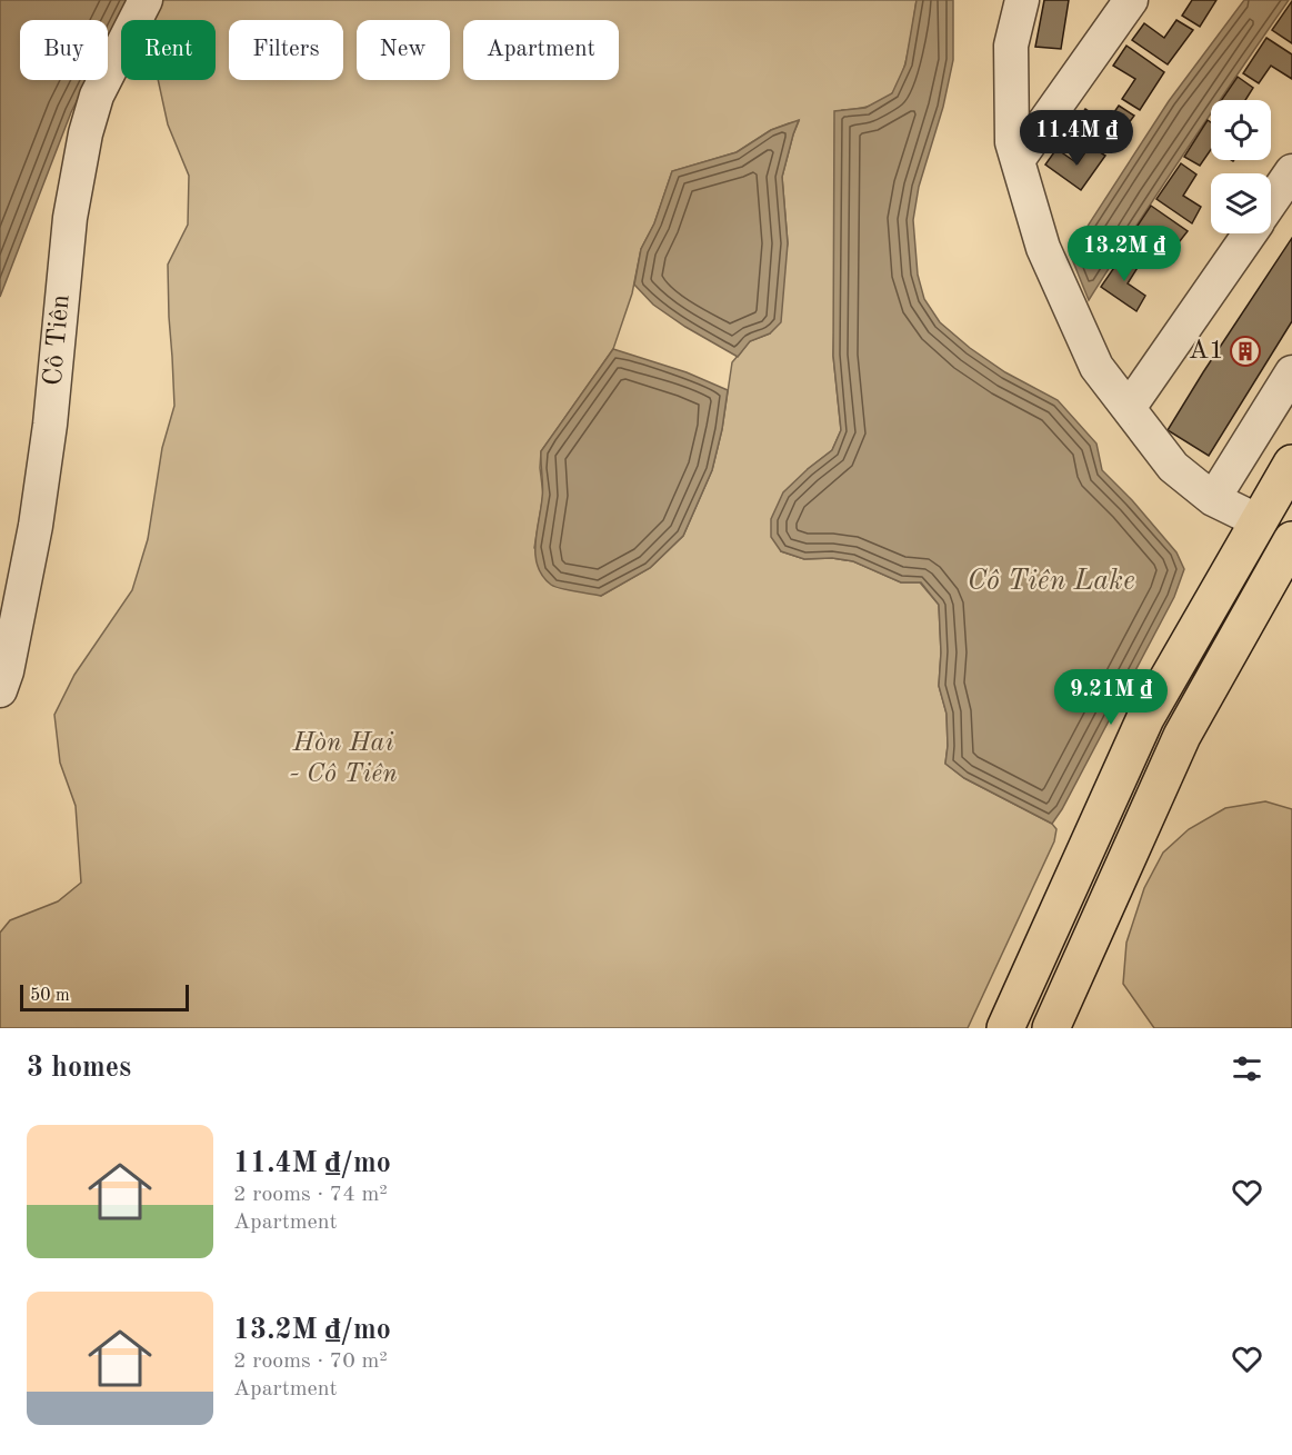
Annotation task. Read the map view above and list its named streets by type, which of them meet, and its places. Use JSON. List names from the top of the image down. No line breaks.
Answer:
{"streets":{"street":["Cô Tiên"]},"water":["Cô Tiên Lake"],"parks":["Hòn Hai - Cô Tiên"],"places":{"building":["A1"]},"scale_bar":"50 m","page":{"chip":["Buy","Rent","Filters","New","Apartment"],"price":["11.4M ₫","13.2M ₫","9.21M ₫"],"scale":"50 m","heading":"3 homes","list":[{"name":"11.4M ₫/mo","note":"2 rooms · 74 m² · Apartment"},{"name":"13.2M ₫/mo","note":"2 rooms · 70 m² · Apartment"}]}}
